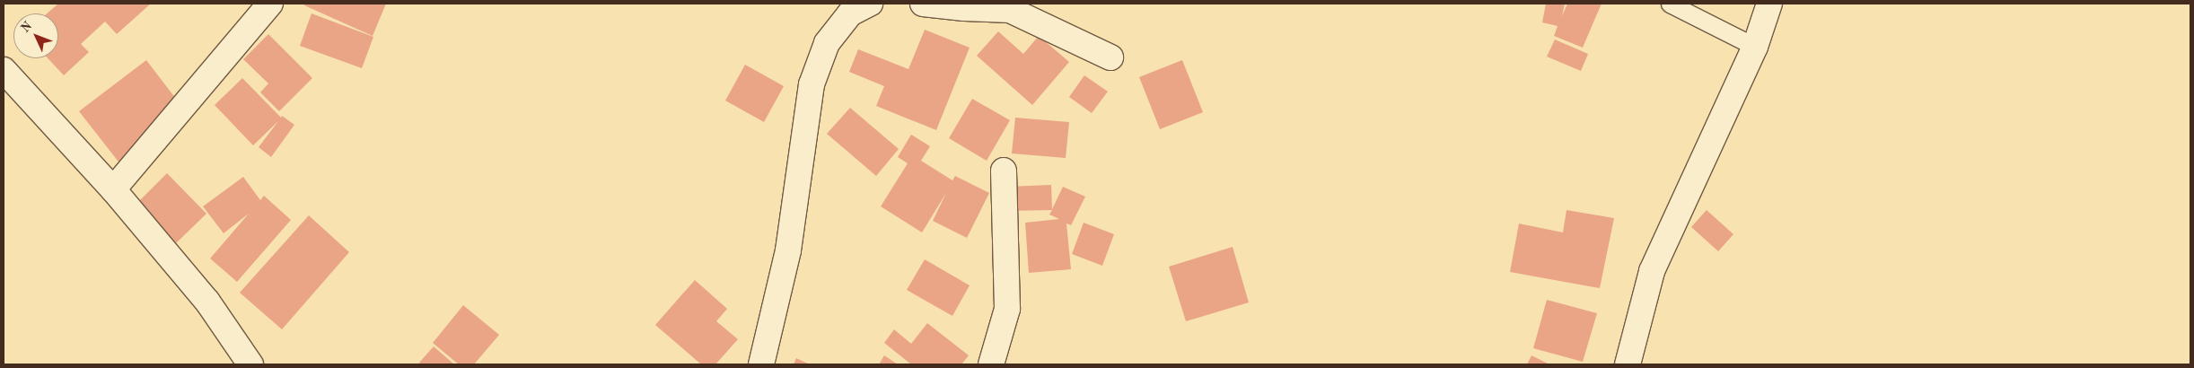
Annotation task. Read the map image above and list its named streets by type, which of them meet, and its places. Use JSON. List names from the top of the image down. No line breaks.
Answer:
{"north":"top left"}
